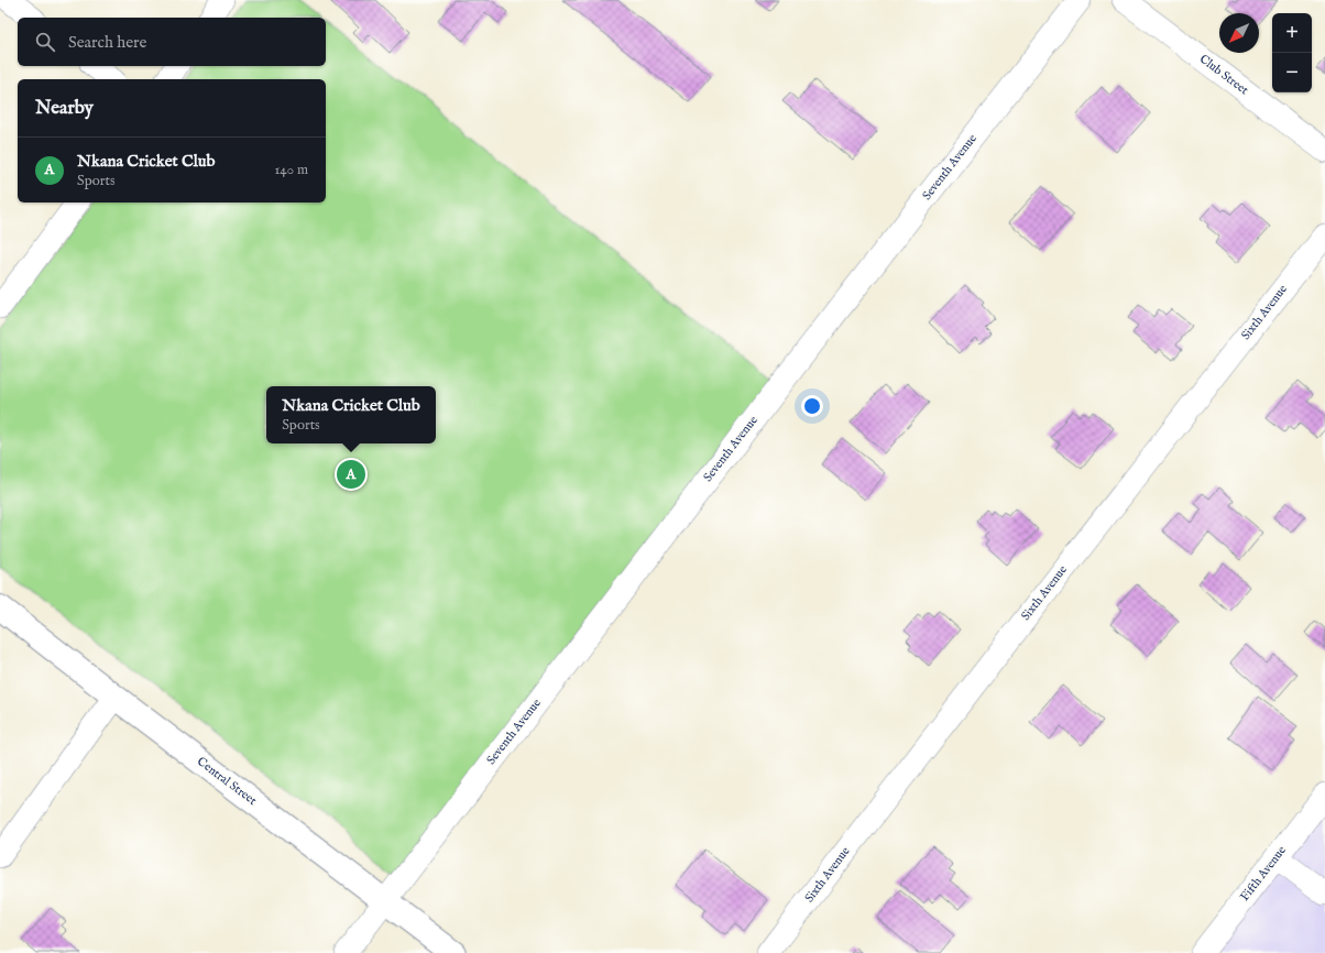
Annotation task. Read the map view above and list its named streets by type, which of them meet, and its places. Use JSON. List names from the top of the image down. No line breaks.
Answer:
{"streets":{"main road":["Central Street"],"street":["Club Street","Seventh Avenue","Sixth Avenue","Fifth Avenue"]},"crossings":[["Seventh Avenue","Central Street"]],"north":"bottom left","page":{"map_buttons":["+","−"],"search":"Search here","heading":"Nearby","list":[{"mark":"A","name":"Nkana Cricket Club","note":"Sports","value":"140 m"}],"popup":["Nkana Cricket Club","Sports"],"pins":"A"}}
